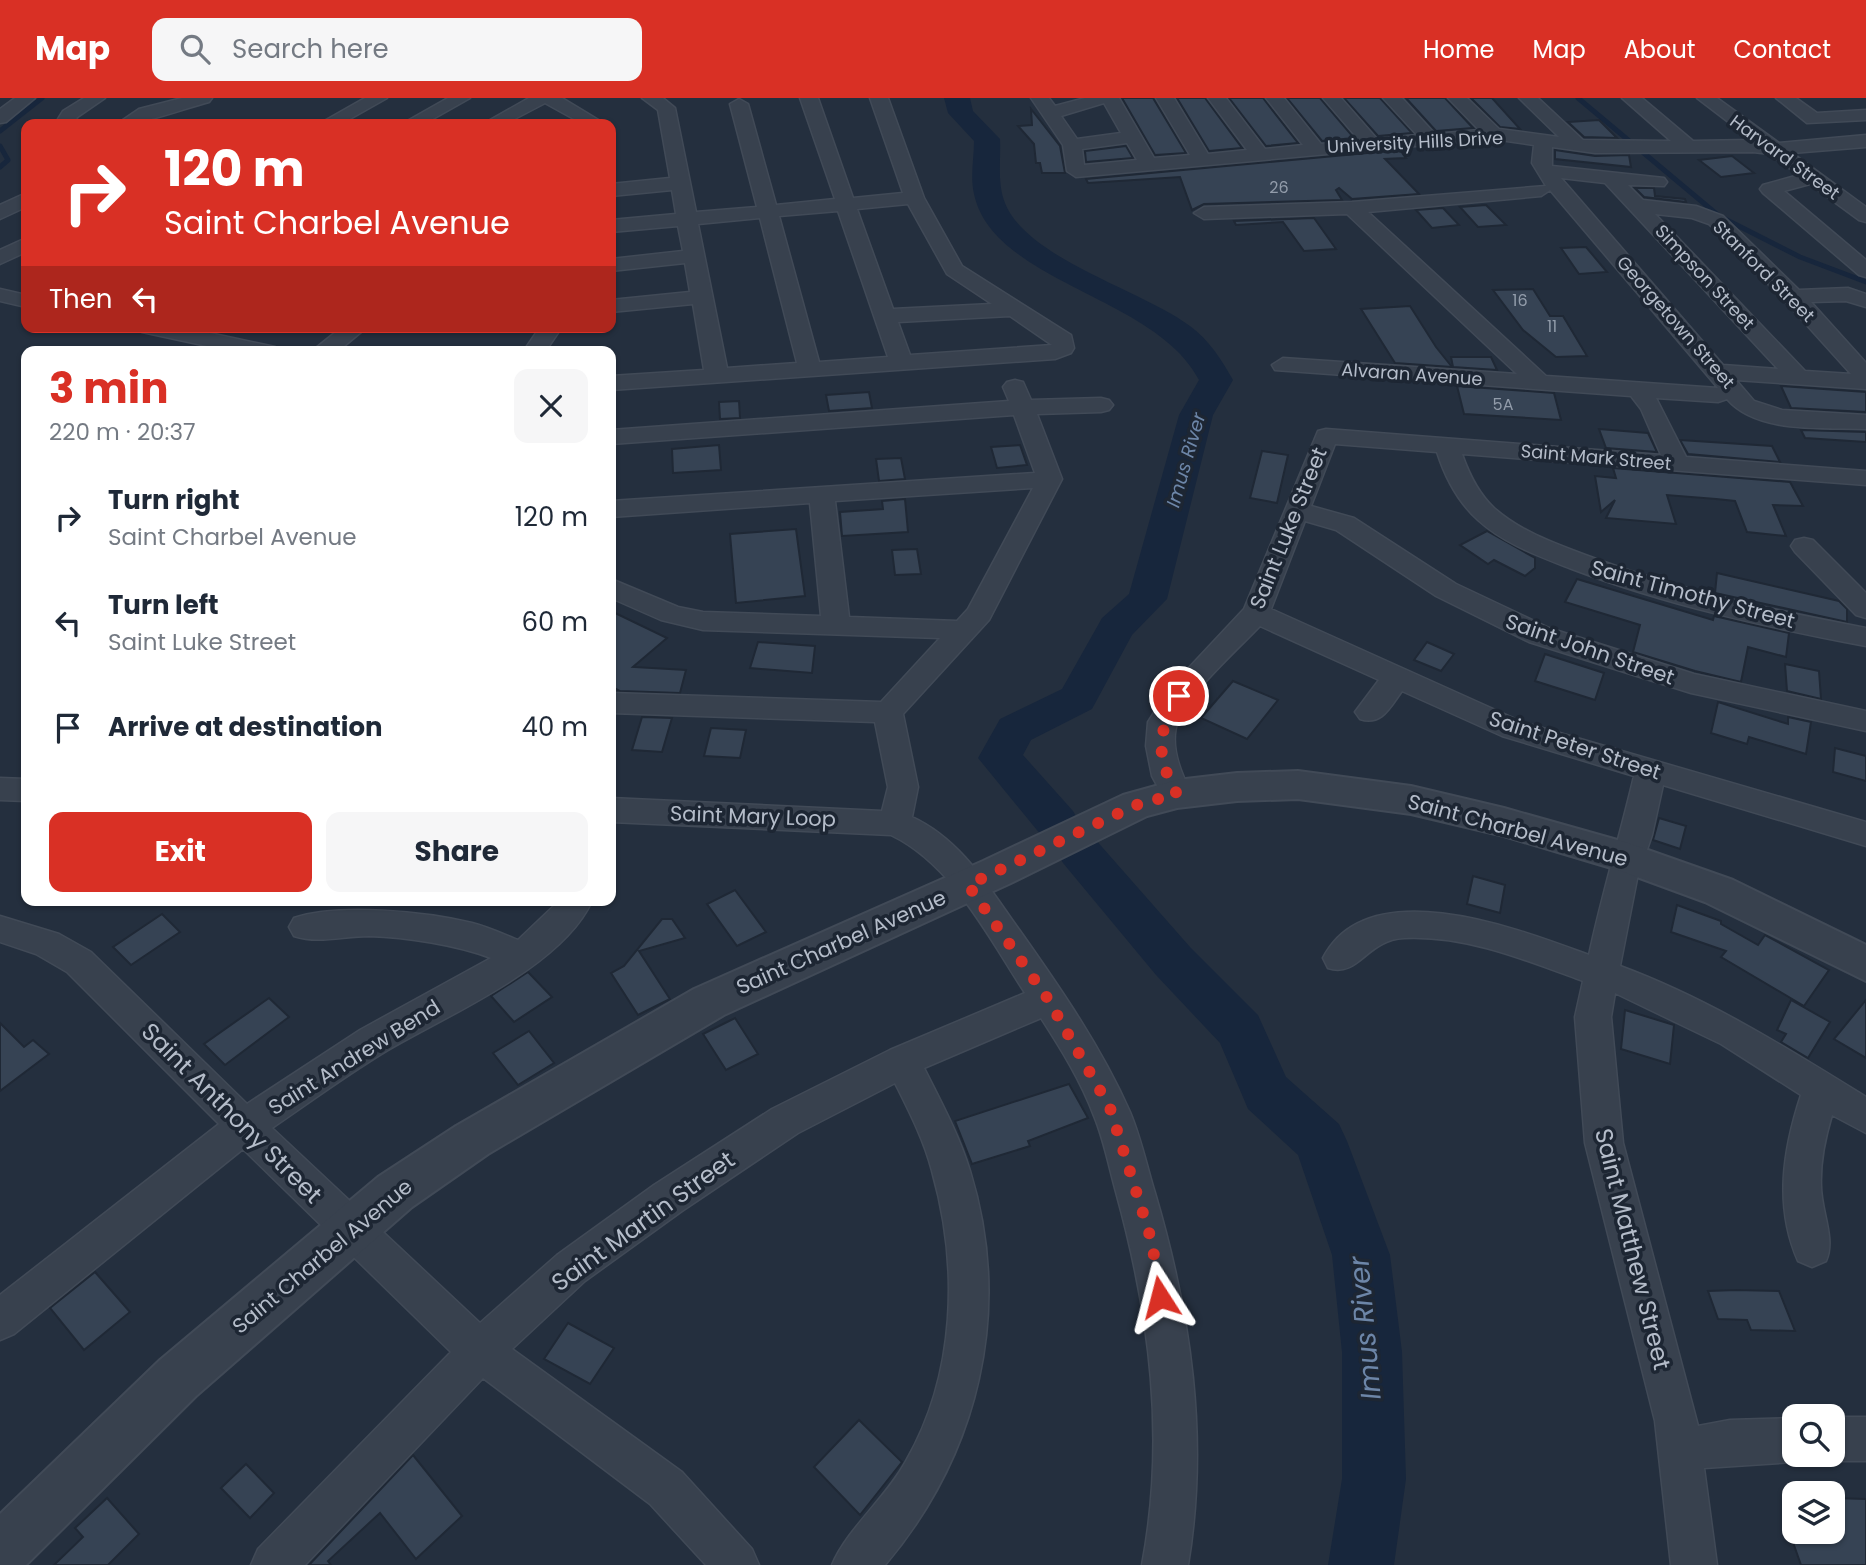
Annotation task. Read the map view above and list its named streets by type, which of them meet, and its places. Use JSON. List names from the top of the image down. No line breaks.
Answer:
{"streets":{"street":["University Hills Drive","Harvard Street","Stanford Street","Simpson Street","Georgetown Street","Alvaran Avenue","Saint Mark Street","Saint Luke Street","Saint Timothy Street","Saint John Street","Saint Peter Street","Saint Mary Loop","Saint Charbel Avenue","Saint Andrew Bend","Saint Anthony Street","Saint Martin Street","Saint Matthew Street"]},"crossings":[["University Hills Drive","Harvard Street"],["Stanford Street","Simpson Street"],["Stanford Street","Alvaran Avenue"],["Simpson Street","Alvaran Avenue"],["Georgetown Street","Alvaran Avenue"],["Saint Mark Street","Saint Luke Street"],["Saint Mark Street","Saint Timothy Street"],["Saint Luke Street","Saint John Street"],["Saint Luke Street","Saint Peter Street"],["Saint Luke Street","Saint Charbel Avenue"],["Saint Peter Street","Saint Matthew Street"],["Saint Charbel Avenue","Saint Anthony Street"],["Saint Charbel Avenue","Saint Matthew Street"],["Saint Andrew Bend","Saint Anthony Street"],["Saint Anthony Street","Saint Martin Street"]],"water":["Imus River"],"house_numbers":["26","16","11","5A"],"page":{"header":"Map","search":"Search here","nav":["Home","Map","About","Contact"],"turn":["120 m","Saint Charbel Avenue"],"then":"Then","heading":["3 min","220 m · 20:37"],"list":[{"name":"Turn right","note":"Saint Charbel Avenue","value":"120 m"},{"name":"Turn left","note":"Saint Luke Street","value":"60 m"},{"name":"Arrive at destination","value":"40 m"}],"buttons":["Exit","Share"]}}
